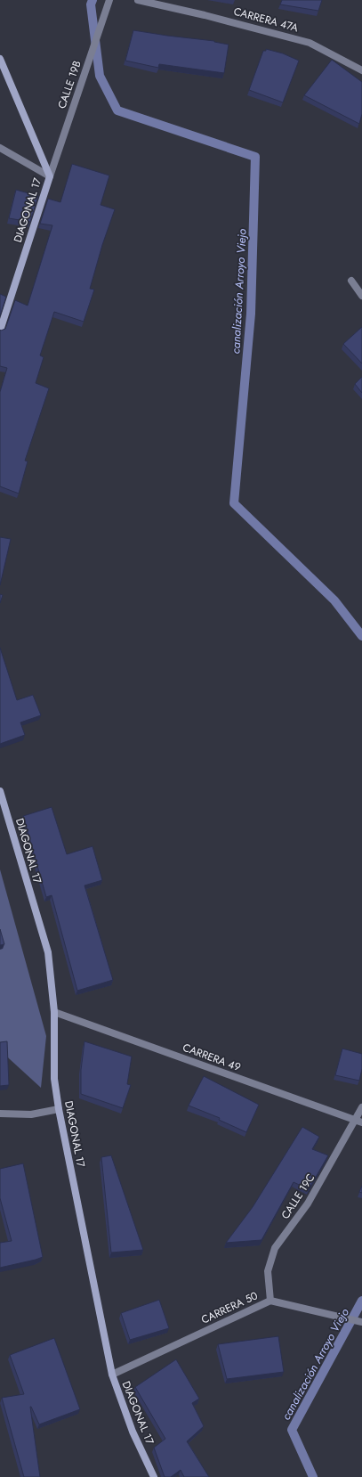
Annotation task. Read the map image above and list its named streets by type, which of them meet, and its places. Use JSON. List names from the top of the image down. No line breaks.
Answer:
{"streets":{"street":["CARRERA 47A","CALLE 19B","DIAGONAL 17","CARRERA 49","CALLE 19C","CARRERA 50"]},"crossings":[["CALLE 19B","DIAGONAL 17"],["DIAGONAL 17","CARRERA 49"],["DIAGONAL 17","CARRERA 50"],["CARRERA 49","CALLE 19C"],["CALLE 19C","CARRERA 50"]],"water":["canalización Arroyo Viejo"]}
